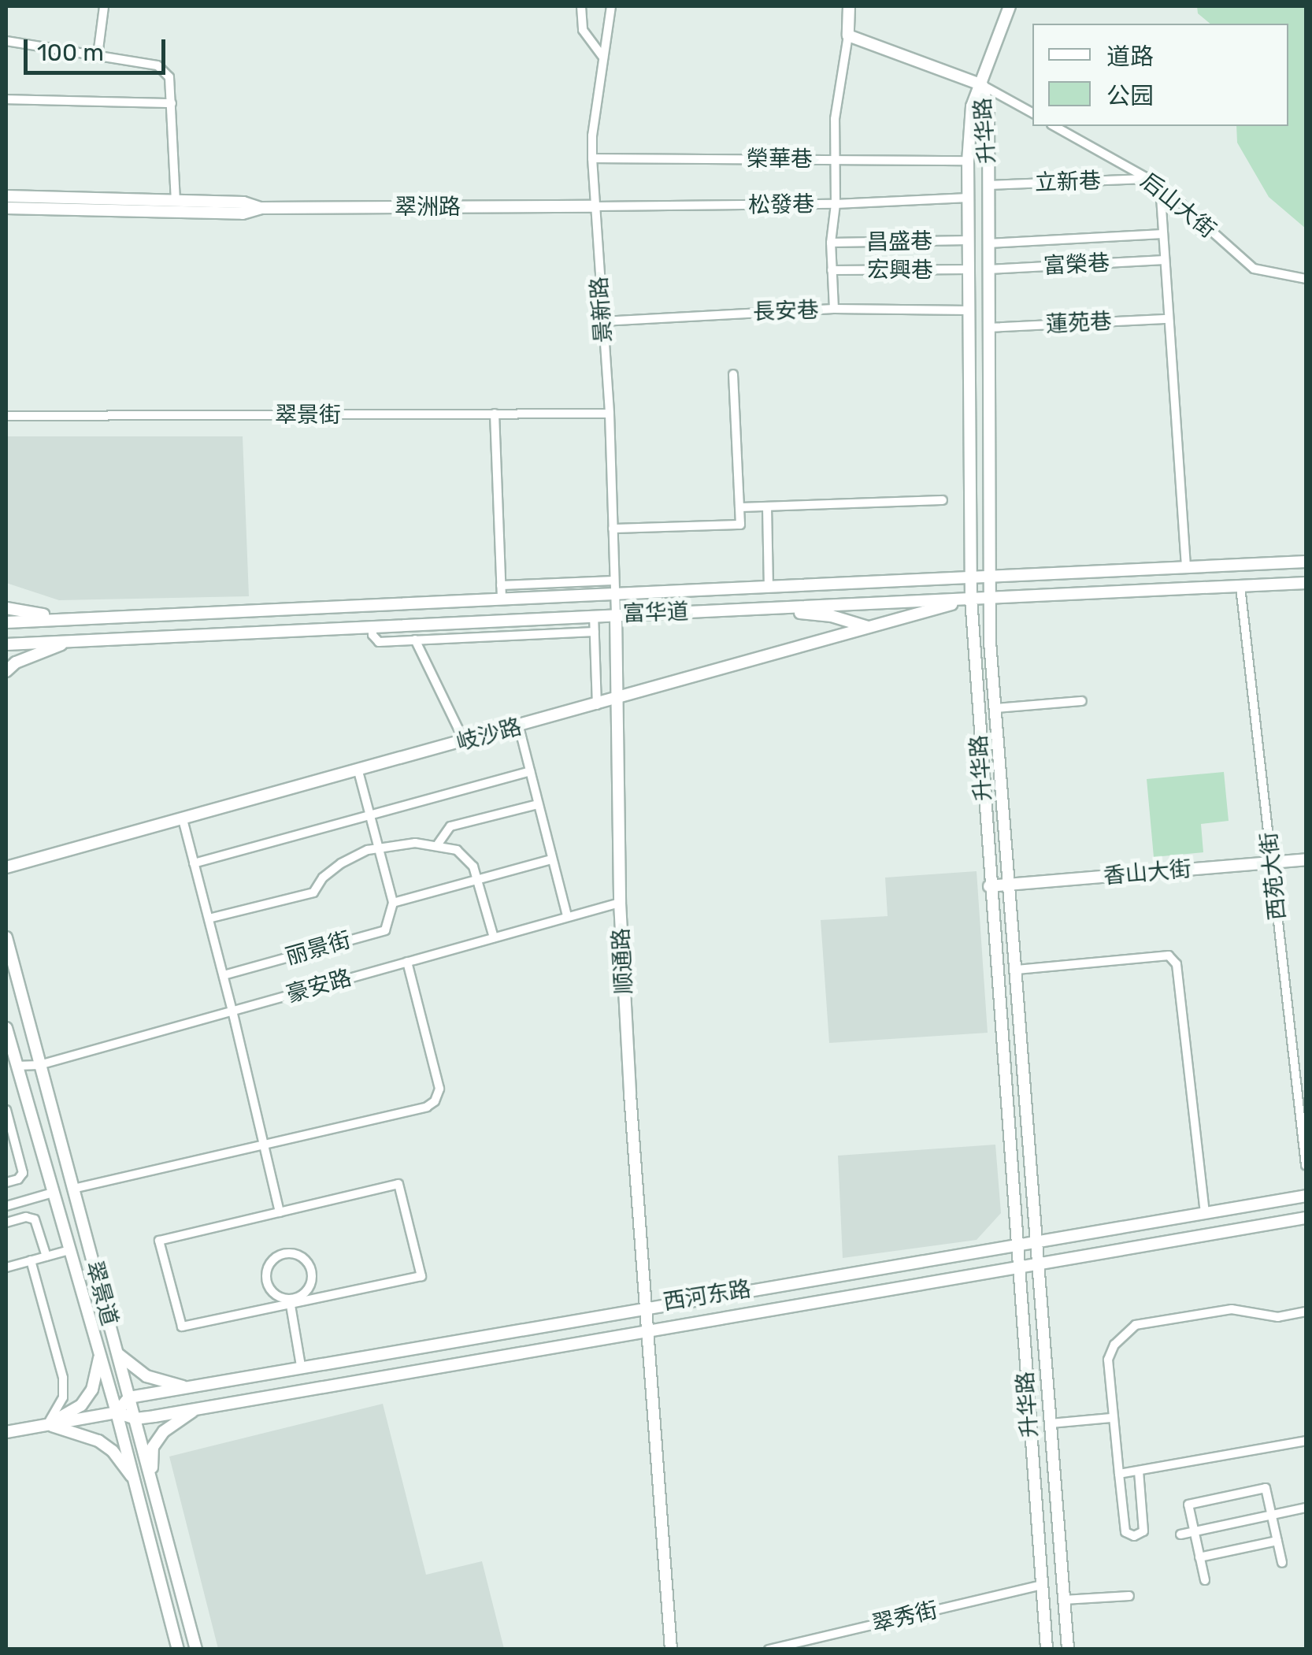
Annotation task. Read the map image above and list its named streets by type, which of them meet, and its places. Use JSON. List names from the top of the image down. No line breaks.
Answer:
{"streets":{"main road":["升华路","翠洲路","富华道","岐沙路","香山大街","顺通路","翠景道","西河东路"],"street":["榮華巷","立新巷","松發巷","后山大街","昌盛巷","富榮巷","宏興巷","景新路","長安巷","蓮苑巷","翠景街","西苑大街","丽景街","豪安路","翠秀街"]},"crossings":[["升华路","榮華巷"],["升华路","立新巷"],["升华路","松發巷"],["升华路","昌盛巷"],["升华路","富榮巷"],["升华路","宏興巷"],["升华路","長安巷"],["升华路","蓮苑巷"],["升华路","富华道"],["升华路","岐沙路"],["升华路","香山大街"],["升华路","西河东路"],["升华路","翠秀街"],["榮華巷","景新路"],["立新巷","后山大街"],["松發巷","翠洲路"],["松發巷","景新路"],["翠洲路","景新路"],["景新路","長安巷"],["景新路","翠景街"],["景新路","富华道"],["景新路","顺通路"],["富华道","岐沙路"],["富华道","西苑大街"],["富华道","顺通路"],["岐沙路","顺通路"],["香山大街","西苑大街"],["顺通路","豪安路"],["顺通路","西河东路"],["豪安路","翠景道"],["翠景道","西河东路"]],"legend":["道路","公园"],"scale_bar":"100 m"}
